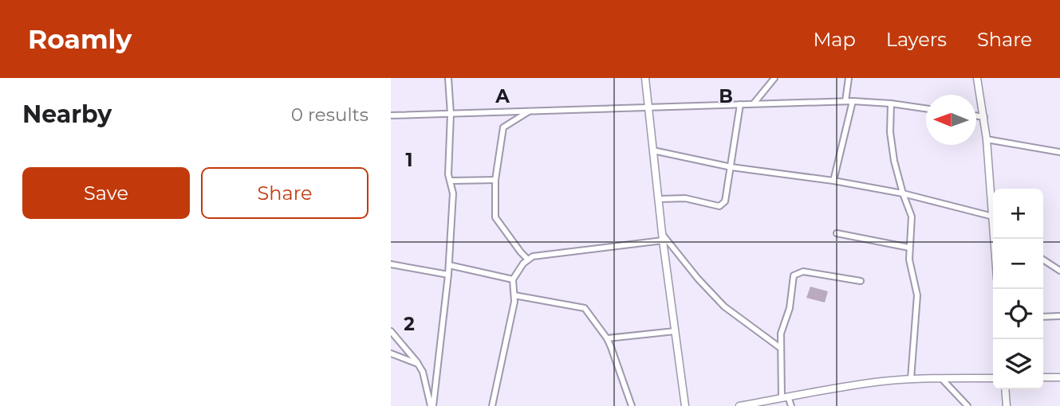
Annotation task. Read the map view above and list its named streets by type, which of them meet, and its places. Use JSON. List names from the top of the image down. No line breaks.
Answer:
{"north":"left","page":{"header":"Roamly","nav":["Map","Layers","Share"],"heading":["Nearby","0 results"],"buttons":["Save","Share"],"map_buttons":["+","−"]},"grid":{"columns":["A","B"],"rows":["1","2"]}}
